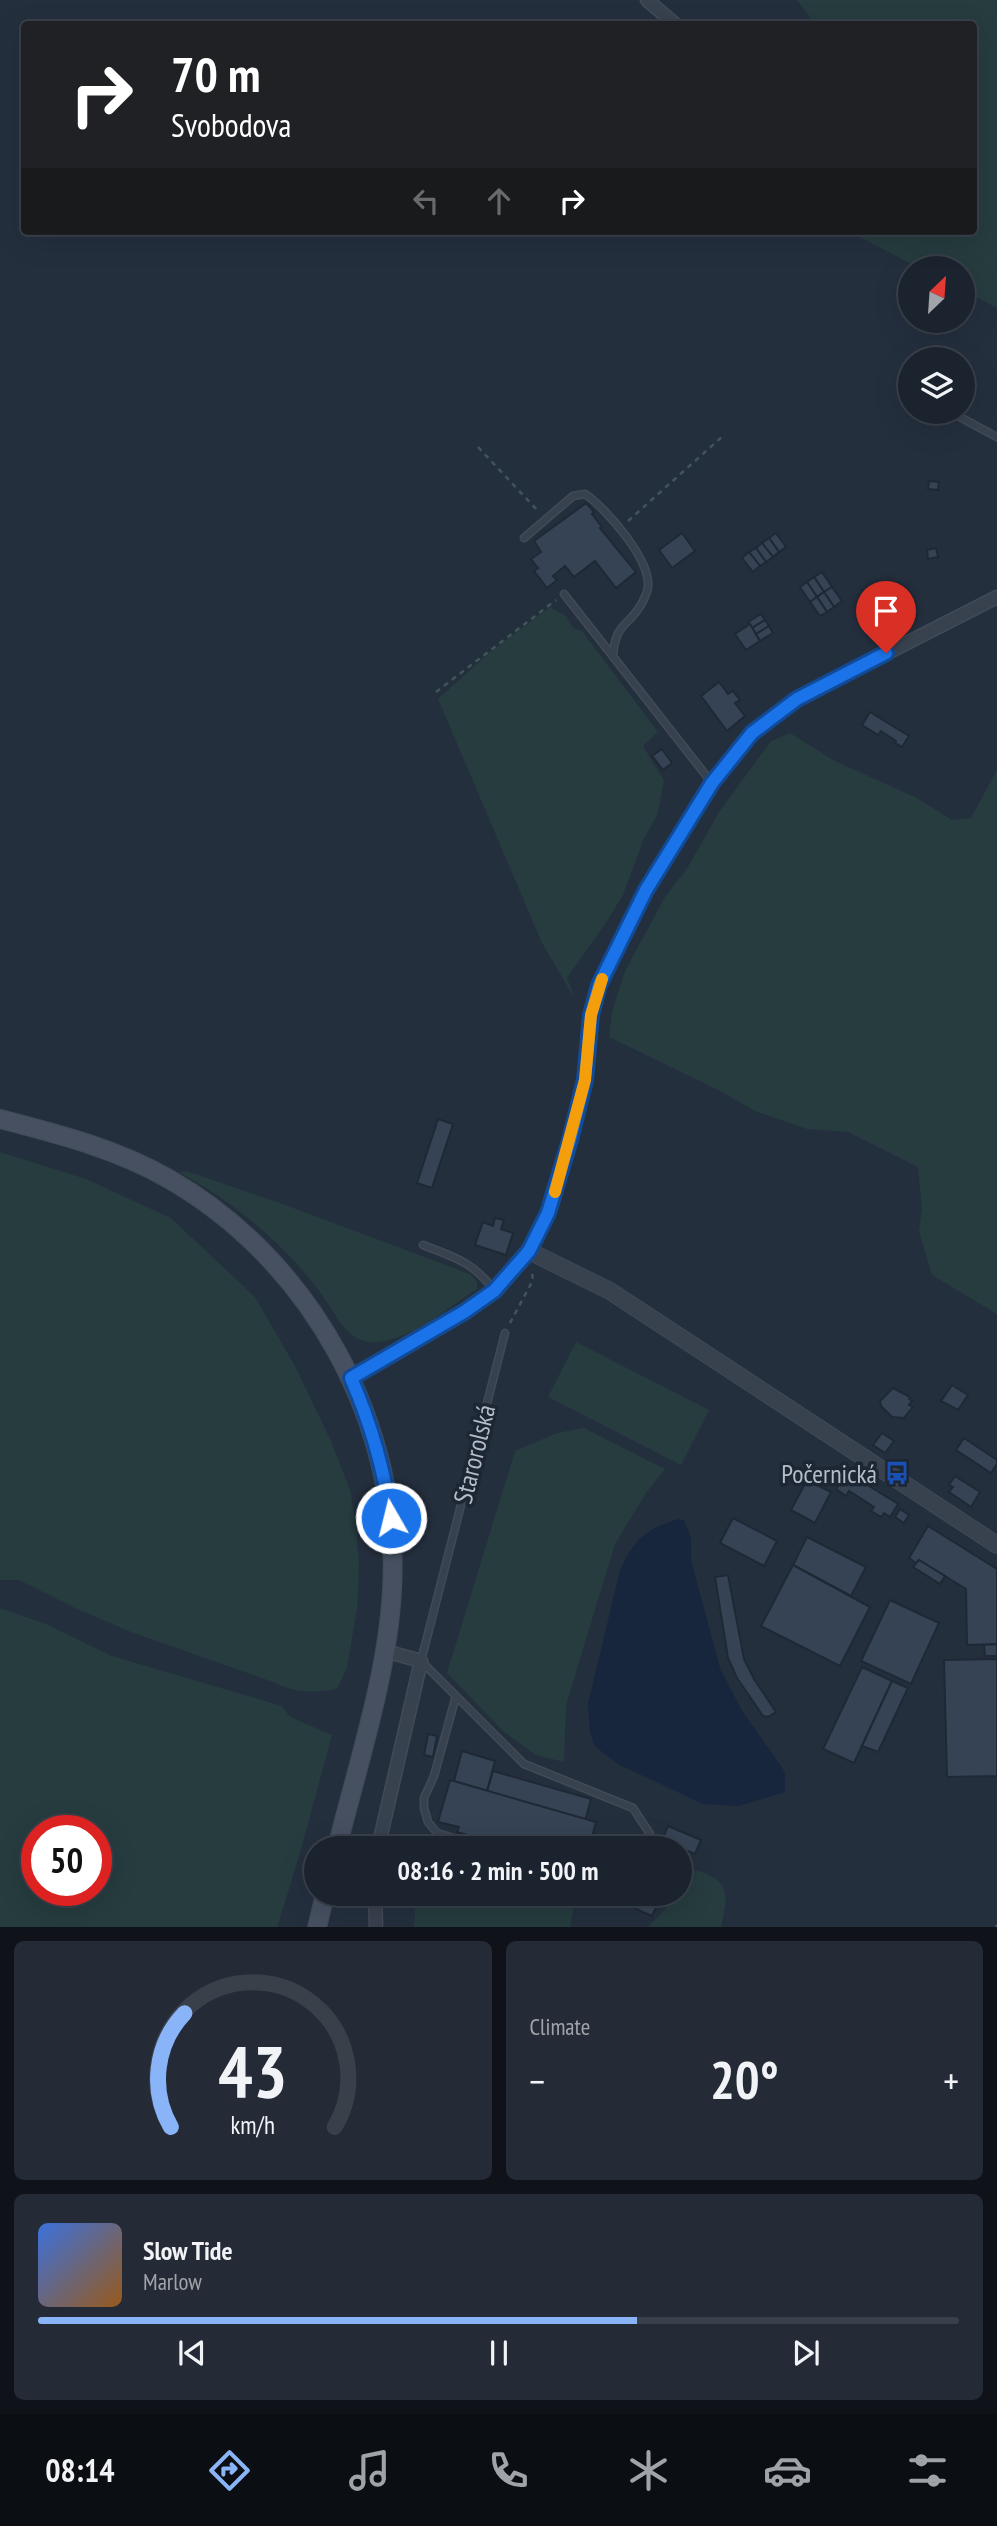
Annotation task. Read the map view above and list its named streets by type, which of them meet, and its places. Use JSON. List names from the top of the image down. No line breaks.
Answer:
{"streets":{"street":["Starorolská"]},"places":{"bus stop":["Počernická"]},"north":"top right","page":{"turn":["70 m","Svobodova"],"limit":"50","trip":"08:16 · 2 min · 500 m","tile":"Climate","heat":["−","20°","+"],"song":["Slow Tide","Marlow"],"tabs":"08:14","gauge":["43","km/h"]}}
